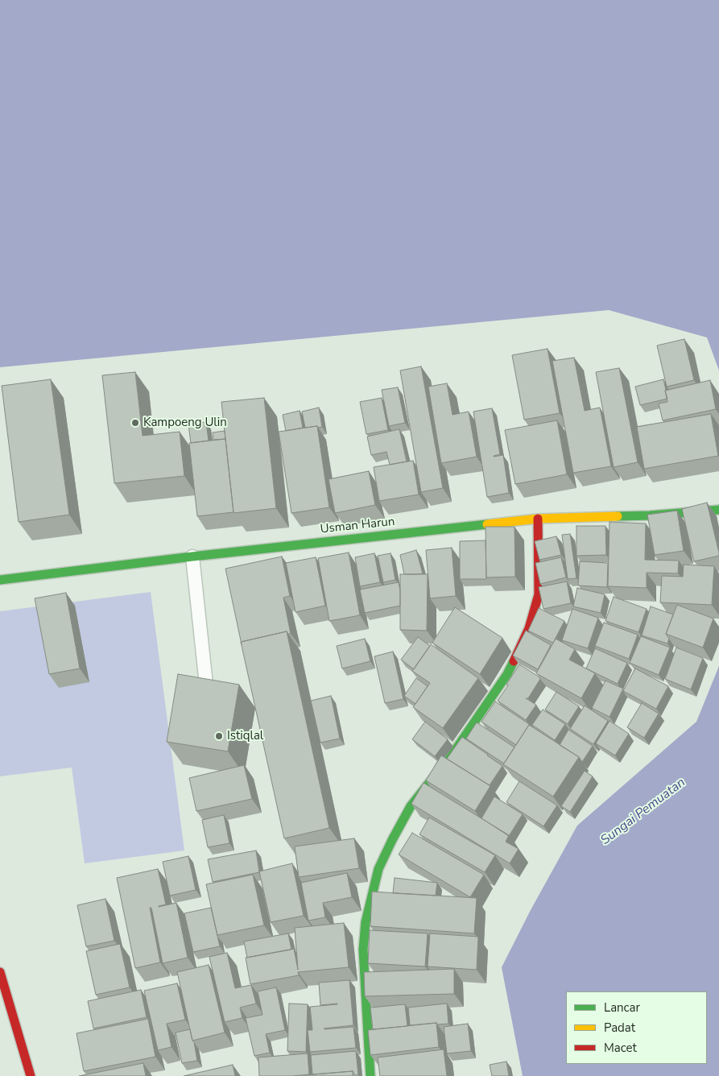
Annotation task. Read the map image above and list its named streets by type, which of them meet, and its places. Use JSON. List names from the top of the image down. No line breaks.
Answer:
{"streets":{"street":["Usman Harun"]},"water":["Sungai Pemuatan"],"places":["Kampoeng Ulin","Istiqlal"],"legend":["Lancar","Padat","Macet"]}
